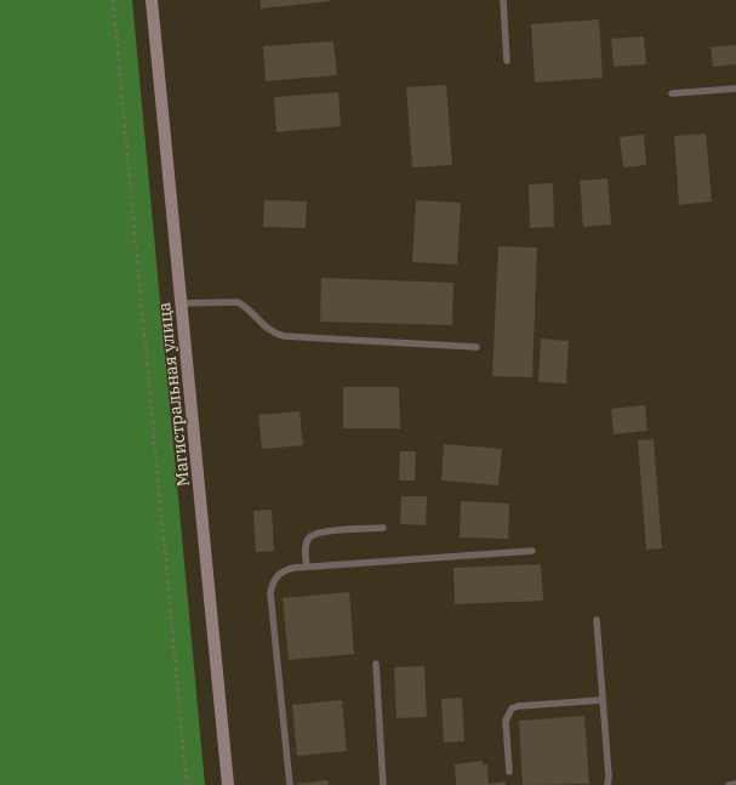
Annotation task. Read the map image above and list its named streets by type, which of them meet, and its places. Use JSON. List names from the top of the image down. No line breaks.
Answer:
{"streets":{"main road":["Магистральная улица"]}}
